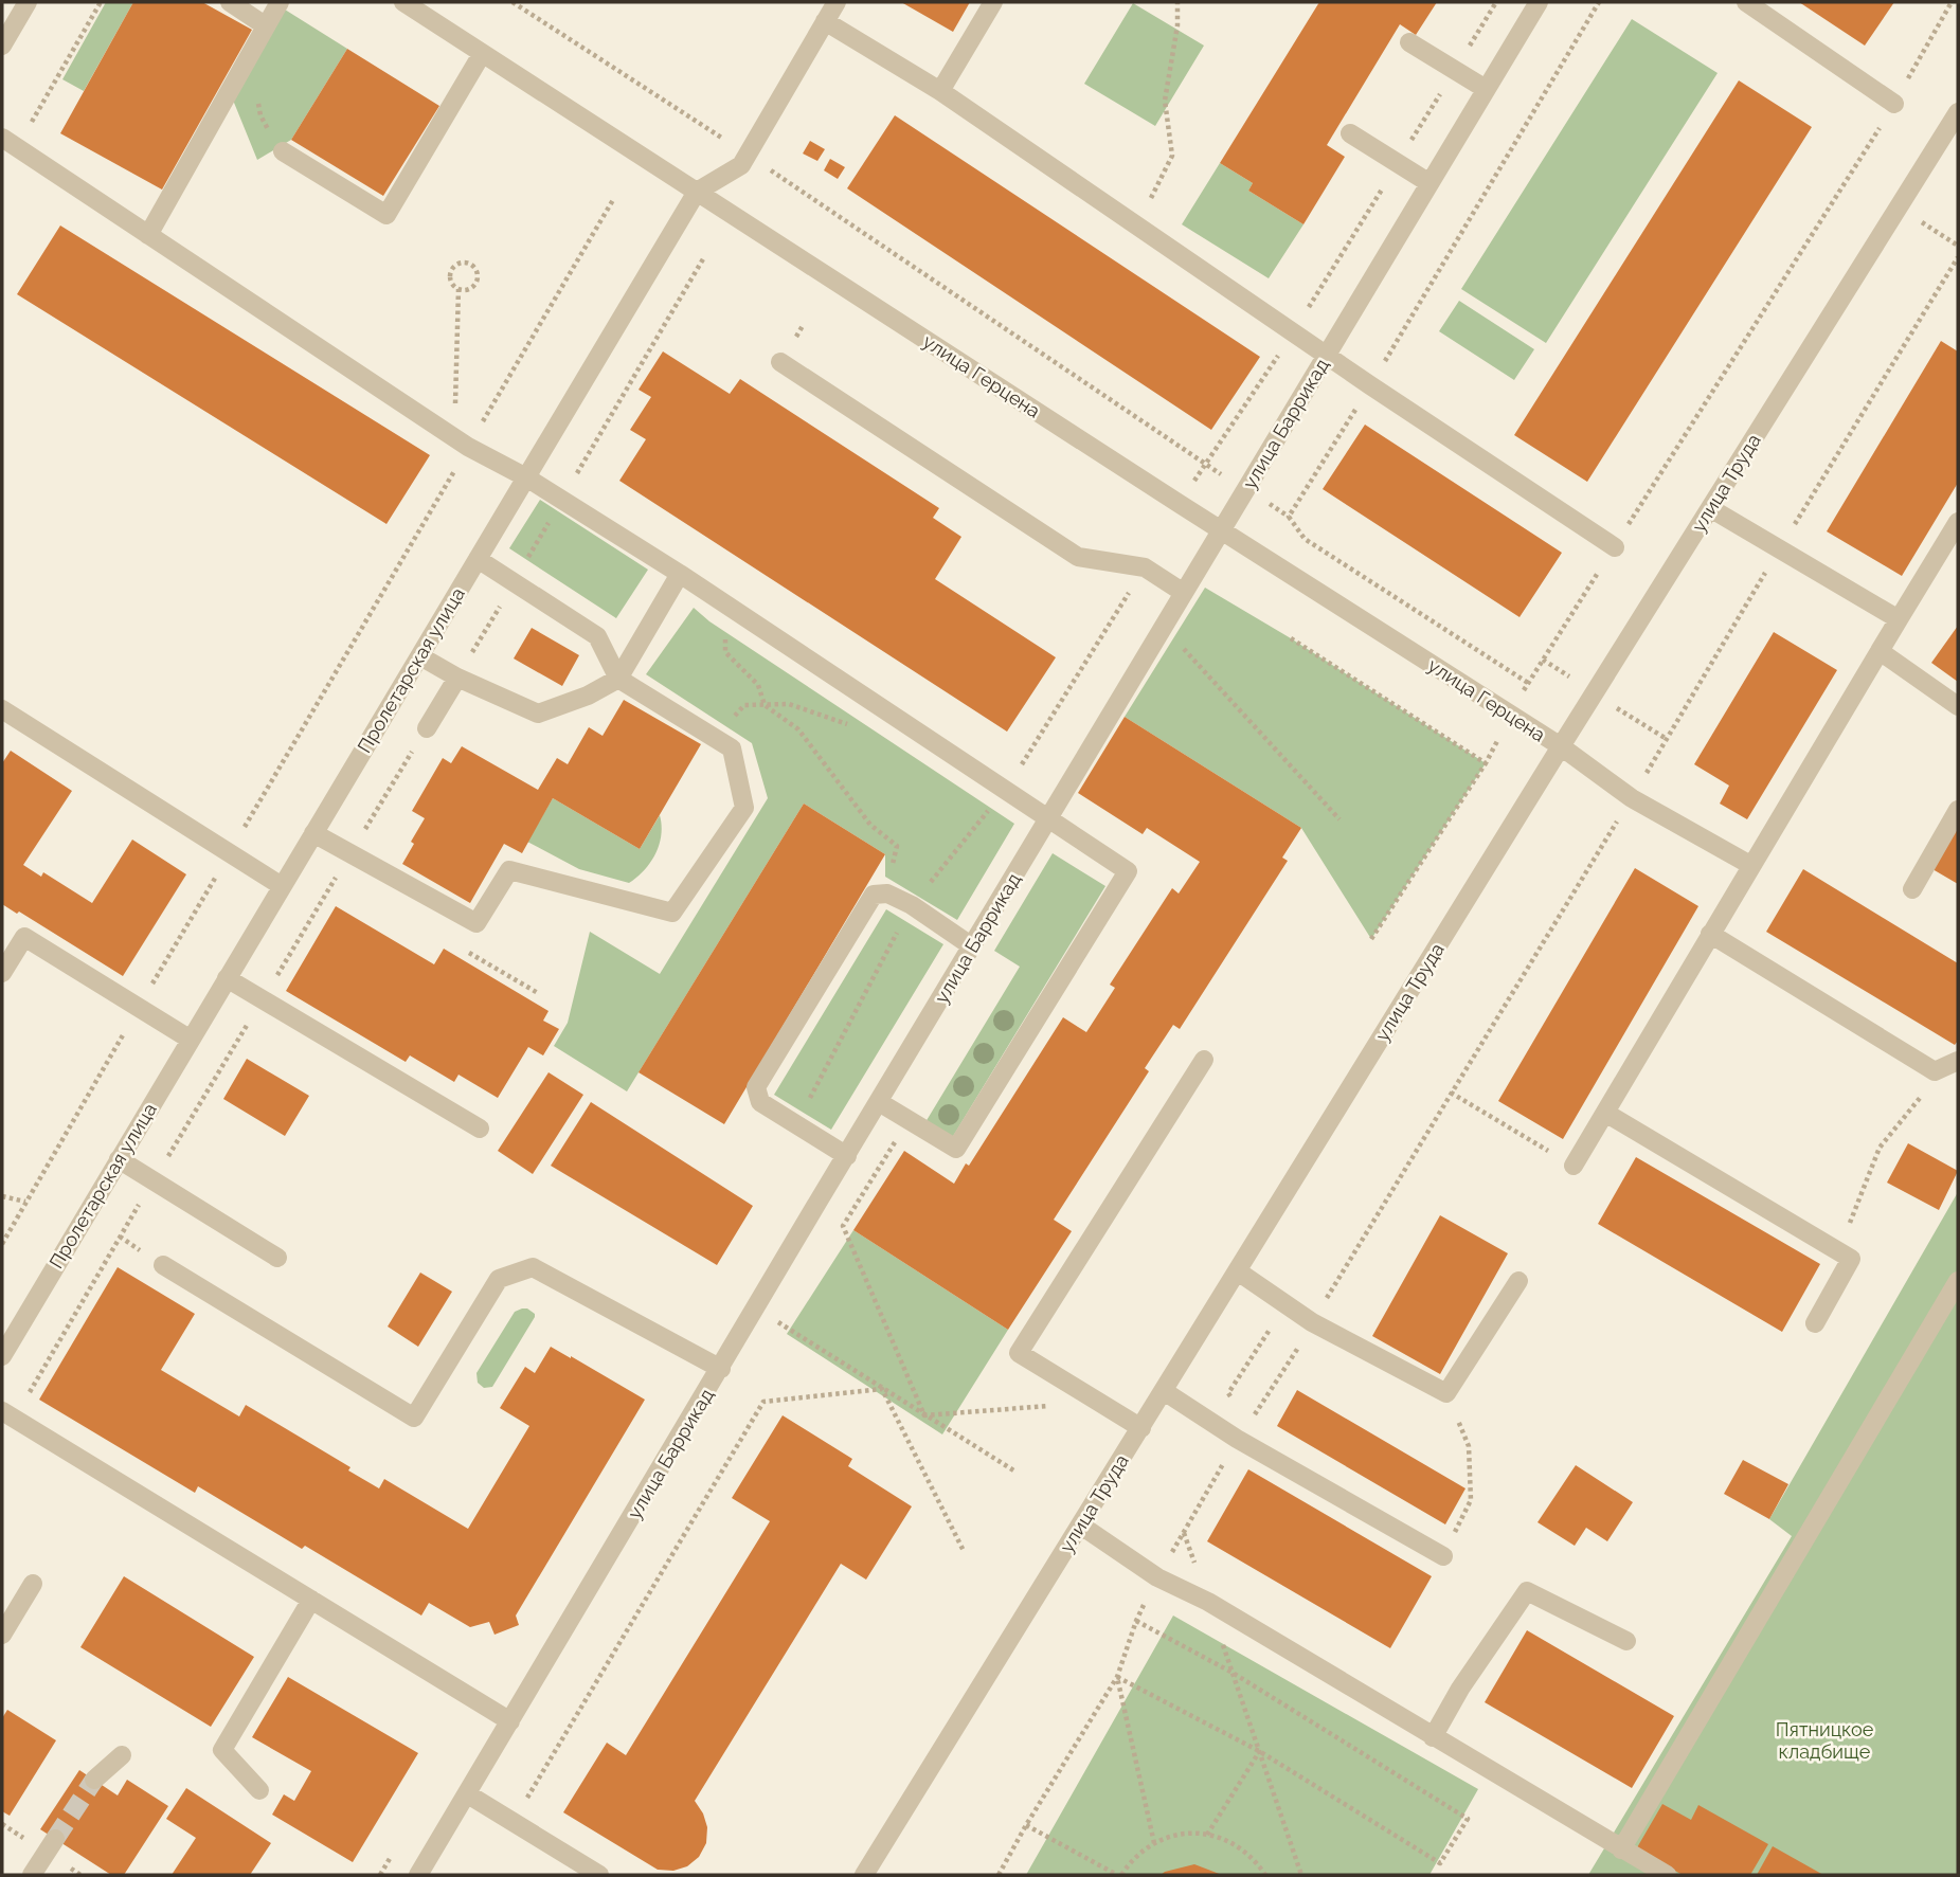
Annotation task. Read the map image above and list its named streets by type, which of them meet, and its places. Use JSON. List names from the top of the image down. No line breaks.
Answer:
{"streets":{"street":["улица Герцена","улица Баррикад","улица Труда","Пролетарская улица"]},"crossings":[["улица Герцена","улица Баррикад"],["улица Герцена","улица Труда"],["улица Герцена","Пролетарская улица"]],"parks":["Пятницкое кладбище"]}
